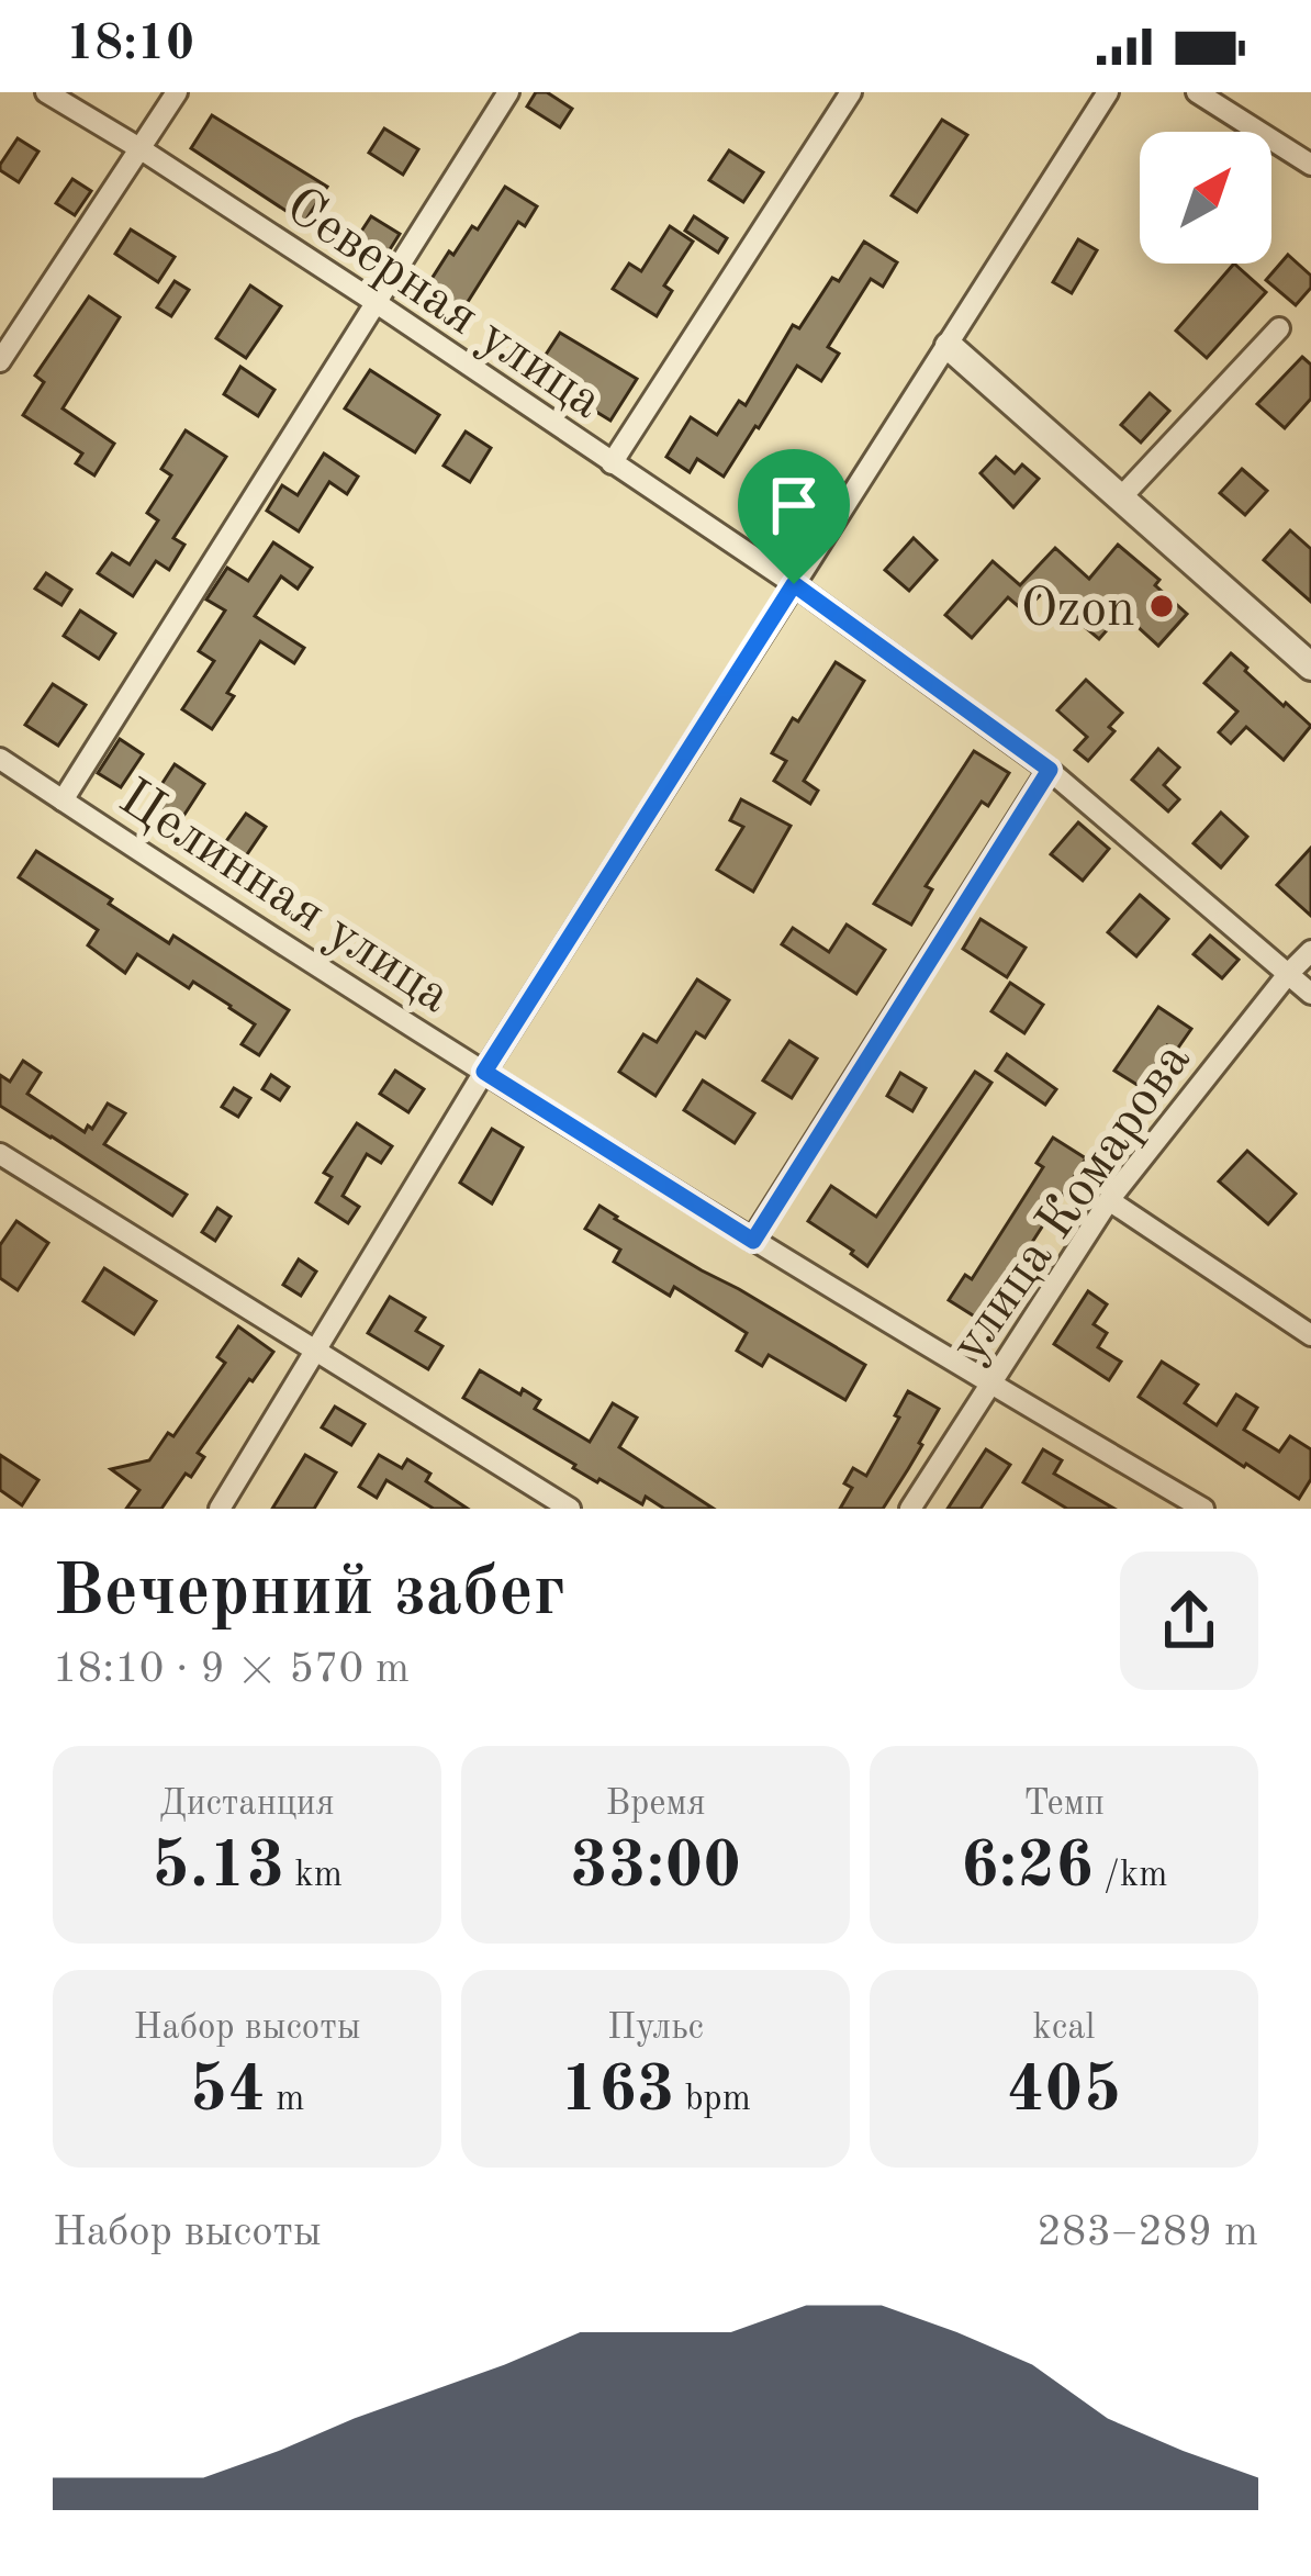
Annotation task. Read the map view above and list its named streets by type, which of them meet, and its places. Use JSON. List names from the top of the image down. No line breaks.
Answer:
{"streets":{"street":["Северная улица","Целинная улица","улица Комарова"]},"crossings":[["Северная улица","улица Комарова"],["Целинная улица","улица Комарова"]],"places":["Ozon"],"north":"top right","page":{"status":"18:10","heading":["Вечерний забег","18:10 · 9 × 570 m"],"stats":[["Дистанция","5.13 km"],["Время","33:00"],["Темп","6:26 /km"],["Набор высоты","54 m"],["Пульс","163 bpm"],["kcal","405"]],"chart":["Набор высоты","283–289 m"]}}
